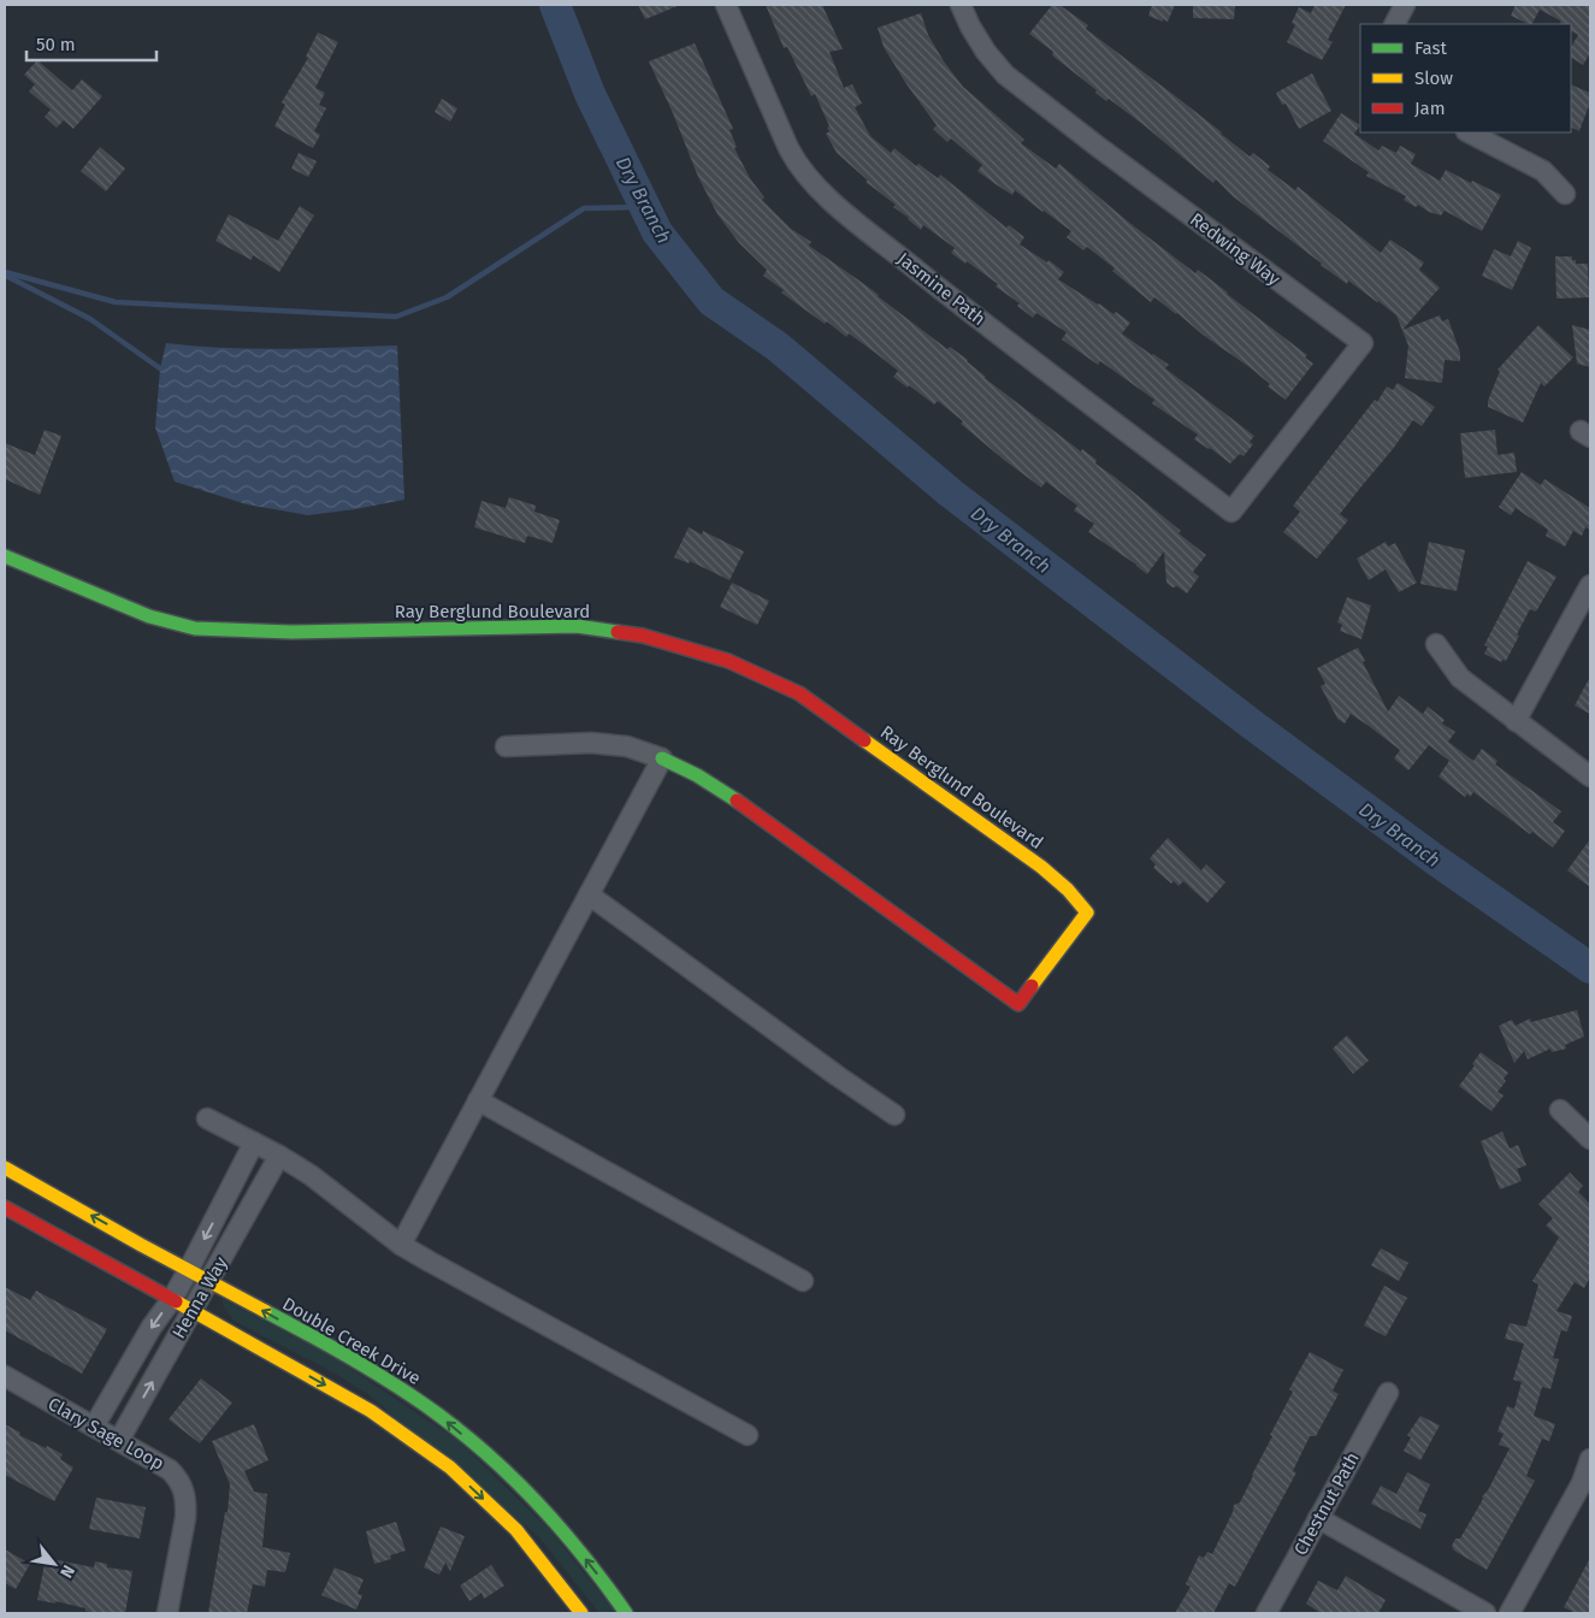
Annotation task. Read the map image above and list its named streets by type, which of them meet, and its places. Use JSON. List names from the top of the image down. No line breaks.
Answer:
{"streets":{"street":["Redwing Way","Jasmine Path","Ray Berglund Boulevard","Henna Way","Double Creek Drive","Clary Sage Loop","Chestnut Path"]},"crossings":[["Redwing Way","Jasmine Path"],["Henna Way","Double Creek Drive"],["Henna Way","Clary Sage Loop"]],"water":["Dry Branch"],"legend":["Fast","Slow","Jam"],"scale_bar":"50 m","north":"bottom right"}
